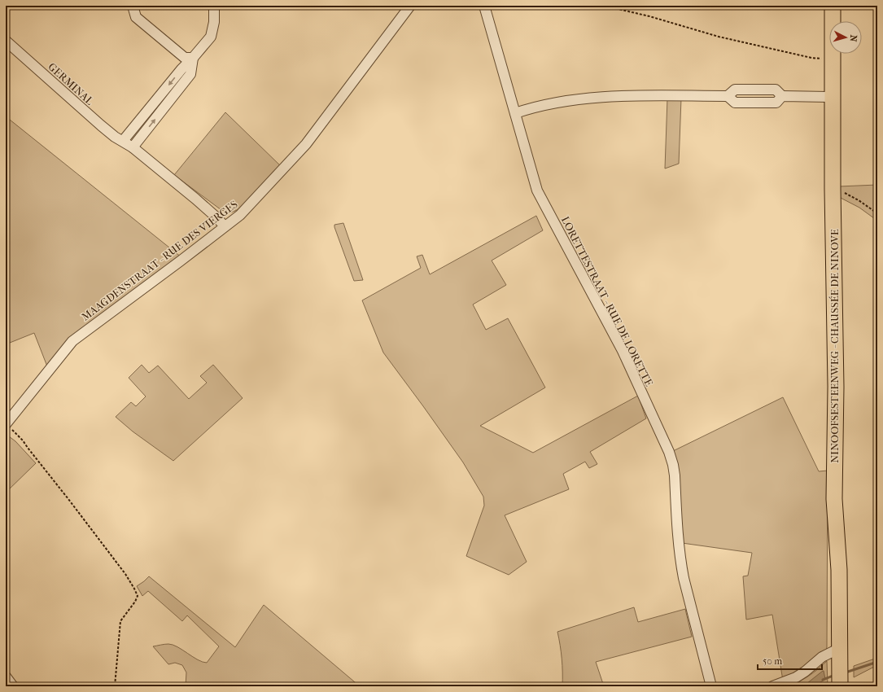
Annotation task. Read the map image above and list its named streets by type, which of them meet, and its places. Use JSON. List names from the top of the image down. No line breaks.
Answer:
{"streets":{"main road":["NINOOFSESTEENWEG - CHAUSSÉE DE NINOVE"],"street":["GERMINAL","MAAGDENSTRAAT - RUE DES VIERGES","LORETTESTRAAT - RUE DE LORETTE"]},"crossings":[["GERMINAL","MAAGDENSTRAAT - RUE DES VIERGES"]],"scale_bar":"50 m","north":"right"}
